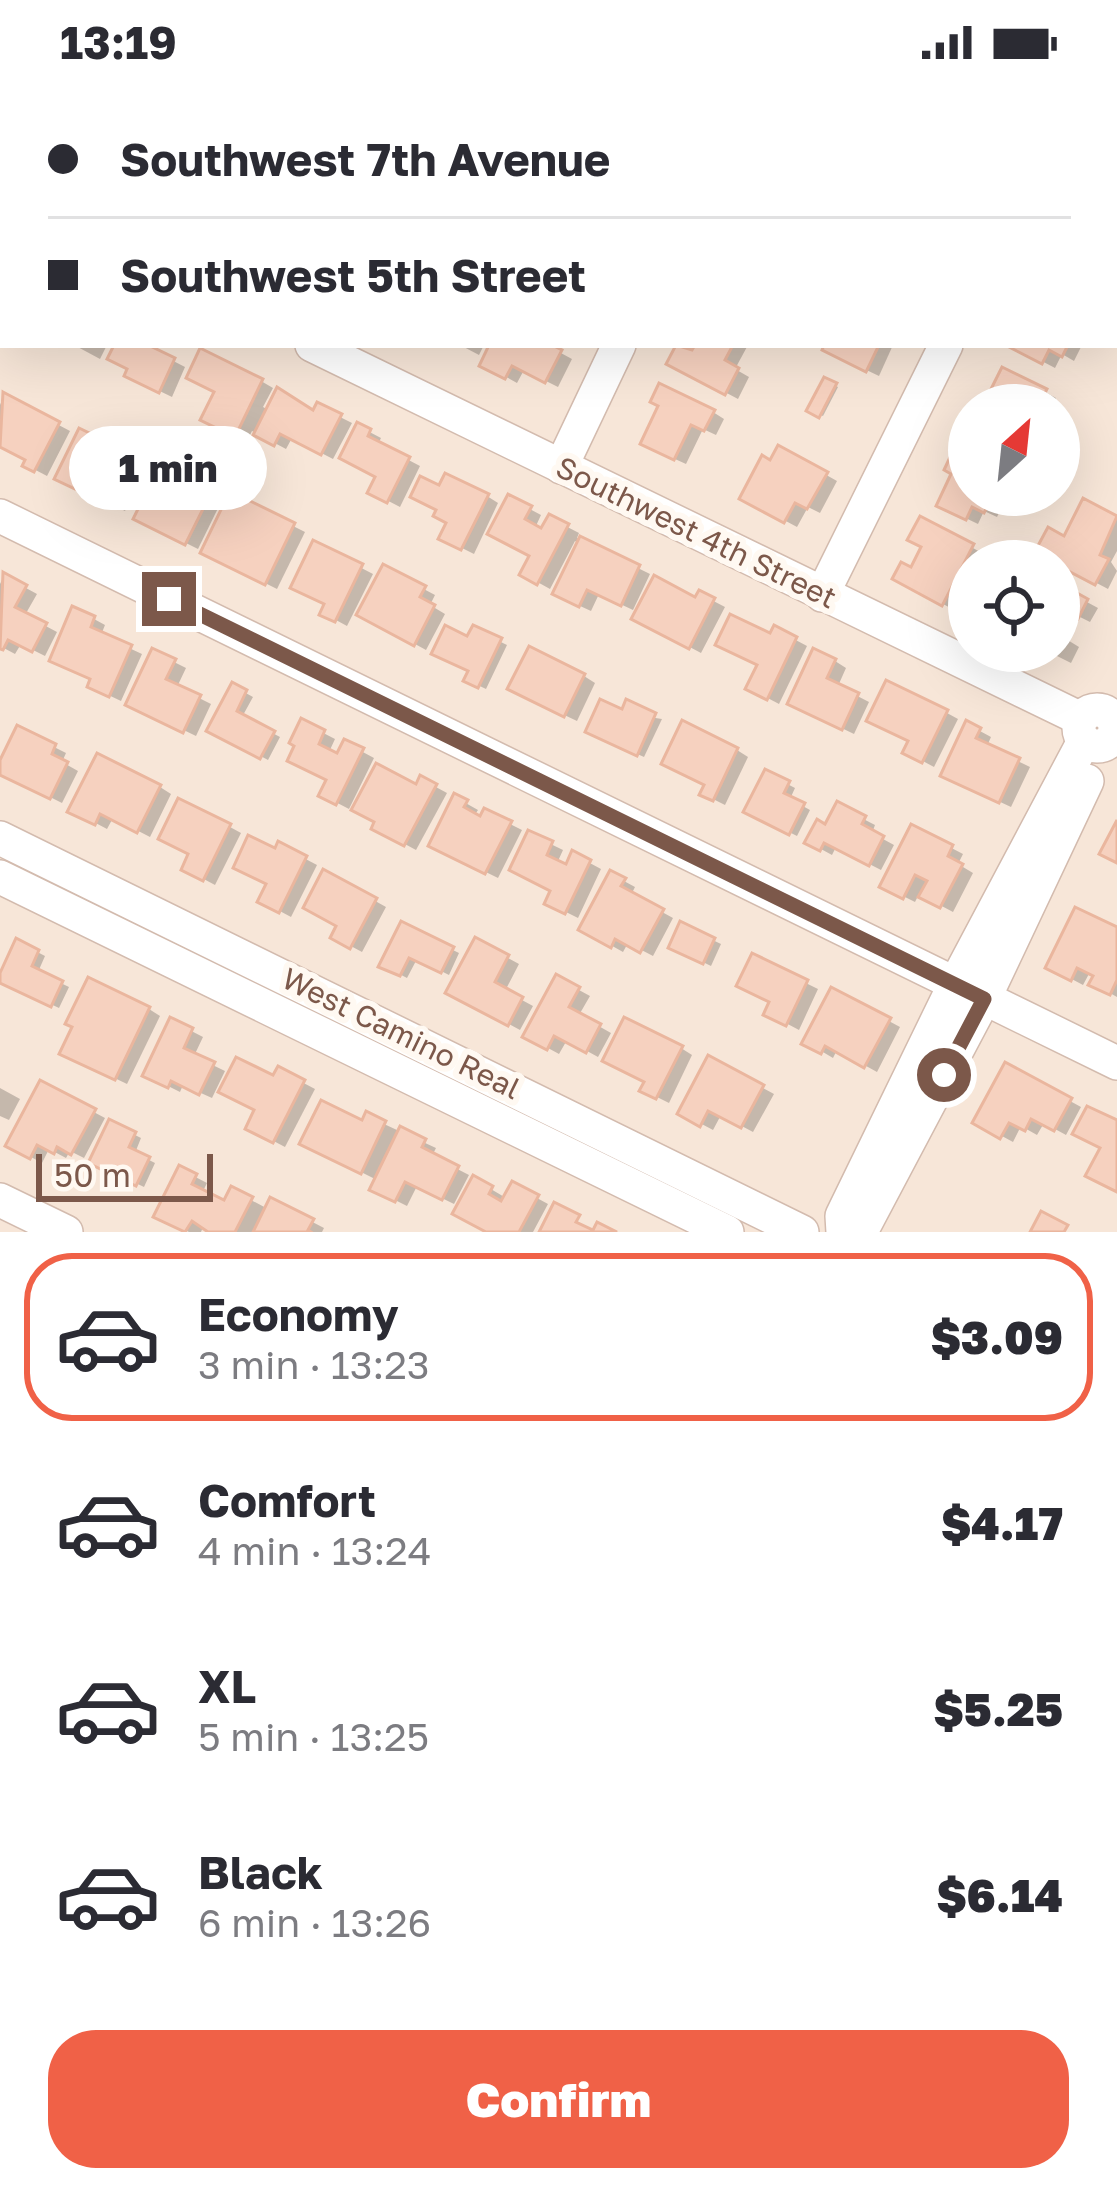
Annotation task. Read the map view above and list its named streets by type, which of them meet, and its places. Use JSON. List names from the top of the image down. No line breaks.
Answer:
{"streets":{"street":["Southwest 4th Street","West Camino Real"]},"scale_bar":"50 m","north":"top right","page":{"status":"13:19","banner":["Southwest 7th Avenue","Southwest 5th Street"],"bubble":"1 min","scale":"50 m","list":[{"name":"Economy","note":"3 min · 13:23","value":"$3.09"},{"name":"Comfort","note":"4 min · 13:24","value":"$4.17"},{"name":"XL","note":"5 min · 13:25","value":"$5.25"},{"name":"Black","note":"6 min · 13:26","value":"$6.14"}],"buttons":"Confirm"}}
